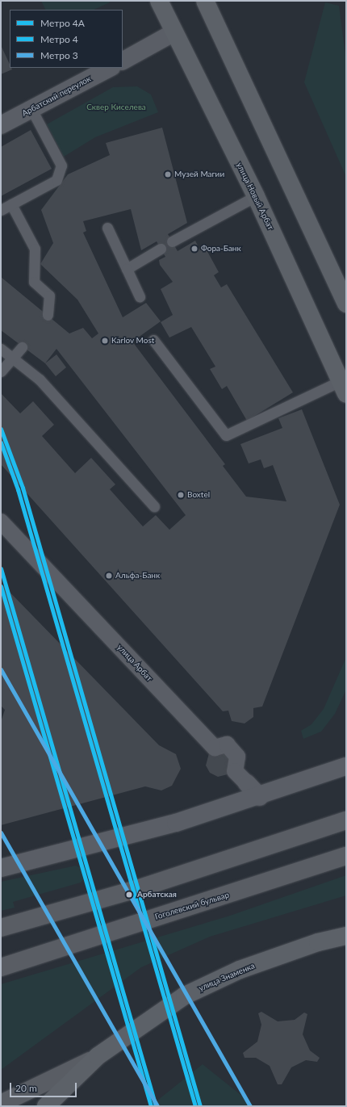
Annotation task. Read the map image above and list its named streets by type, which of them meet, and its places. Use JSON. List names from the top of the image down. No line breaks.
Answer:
{"streets":{"main road":["улица Новый Арбат","Гоголевский бульвар","улица Знаменка"],"street":["Арбатский переулок","улица Арбат"]},"parks":["Сквер Киселева"],"places":["Музей Магии","Фора-Банк","Karlov Most","Boxtel","Альфа-Банк","Арбатская"],"lines":["metro line 4А","metro line 4","metro line 3"],"legend":["Метро 4А","Метро 4","Метро 3"],"scale_bar":"20 m"}
